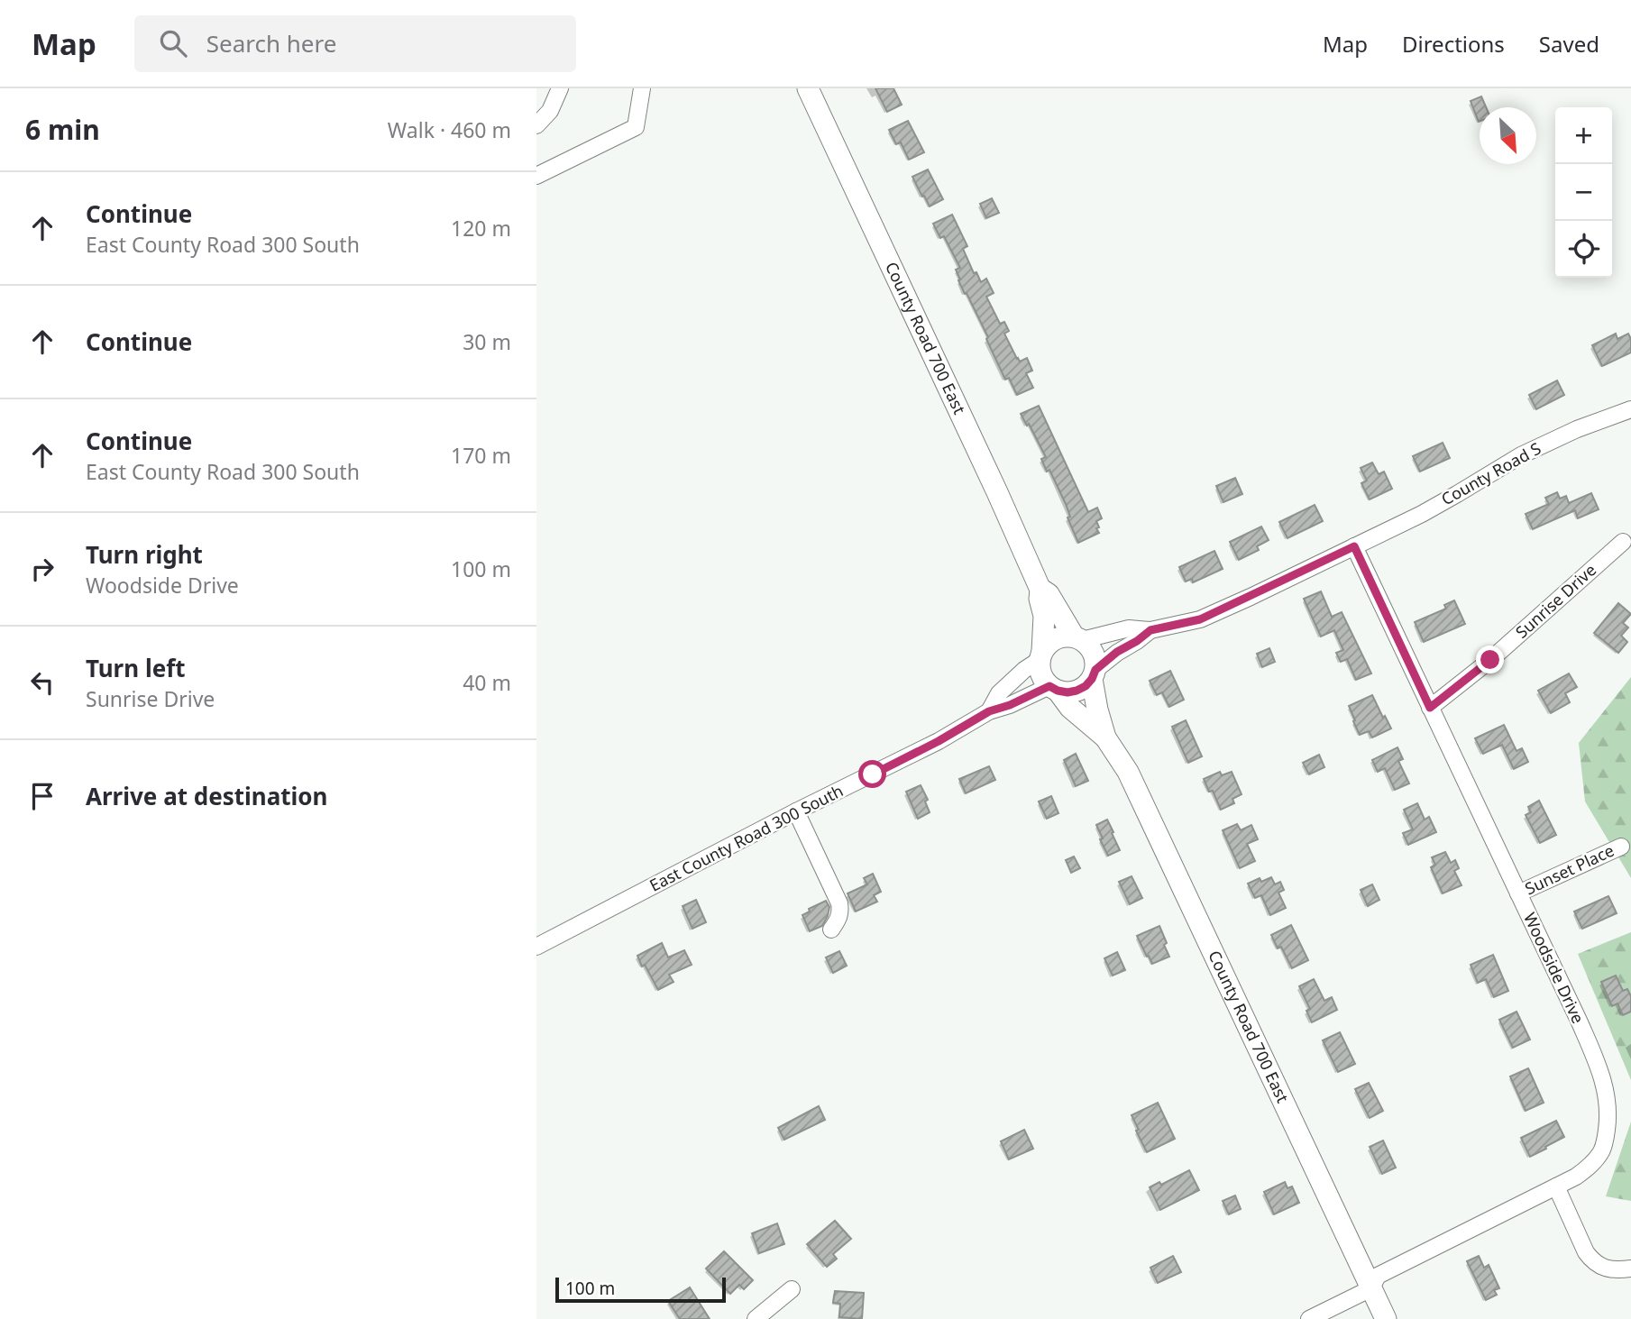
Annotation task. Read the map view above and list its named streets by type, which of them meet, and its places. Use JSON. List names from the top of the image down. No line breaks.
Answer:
{"streets":{"main road":["County Road 700 East"],"street":["County Road S","Sunrise Drive","East County Road 300 South","Sunset Place","Woodside Drive"]},"crossings":[["County Road 700 East","East County Road 300 South"],["County Road 700 East","Woodside Drive"],["County Road S","Woodside Drive"],["Sunrise Drive","Woodside Drive"],["Sunset Place","Woodside Drive"]],"scale_bar":"100 m","north":"bottom right","page":{"header":"Map","search":"Search here","nav":["Map","Directions","Saved"],"heading":["6 min","Walk · 460 m"],"map_buttons":["+","−"],"list":[["Continue","East County Road 300 South","120 m"],["Continue","30 m"],["Continue","East County Road 300 South","170 m"],["Turn right","Woodside Drive","100 m"],["Turn left","Sunrise Drive","40 m"],"Arrive at destination"],"scale":"100 m"}}
